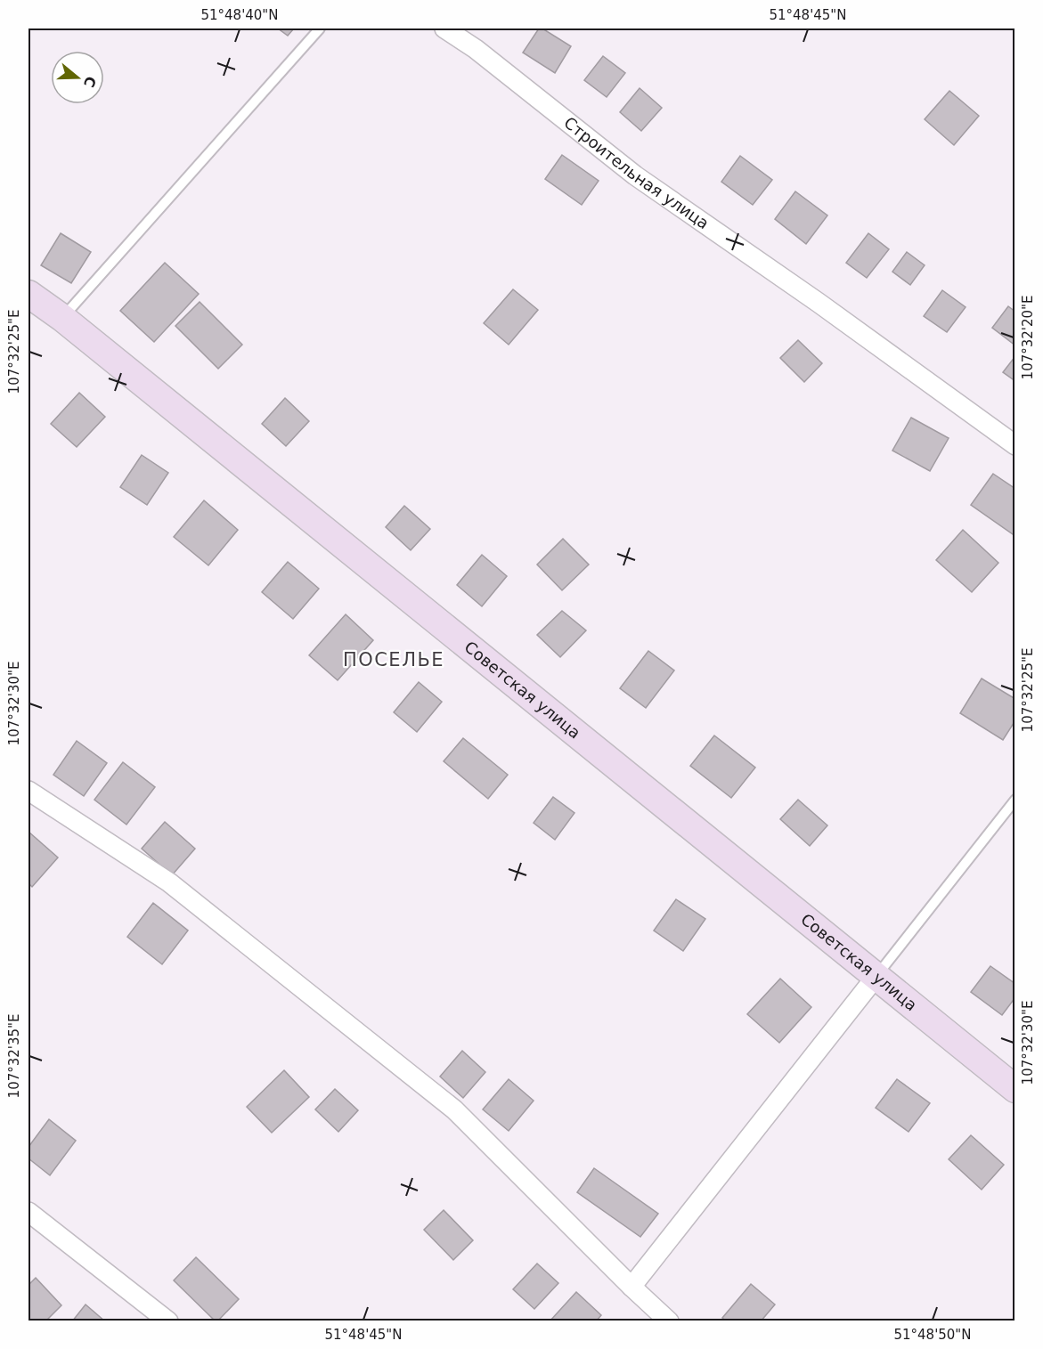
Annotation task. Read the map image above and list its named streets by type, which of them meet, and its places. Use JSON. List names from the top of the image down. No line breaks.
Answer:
{"streets":{"main road":["Советская улица"],"street":["Строительная улица"]},"districts":["ПОСЕЛЬЕ"],"north":"right","coordinates":["51°48'40\"N","51°48'45\"N","107°32'20\"E","107°32'25\"E","107°32'30\"E","107°32'35\"E","51°48'50\"N"]}
